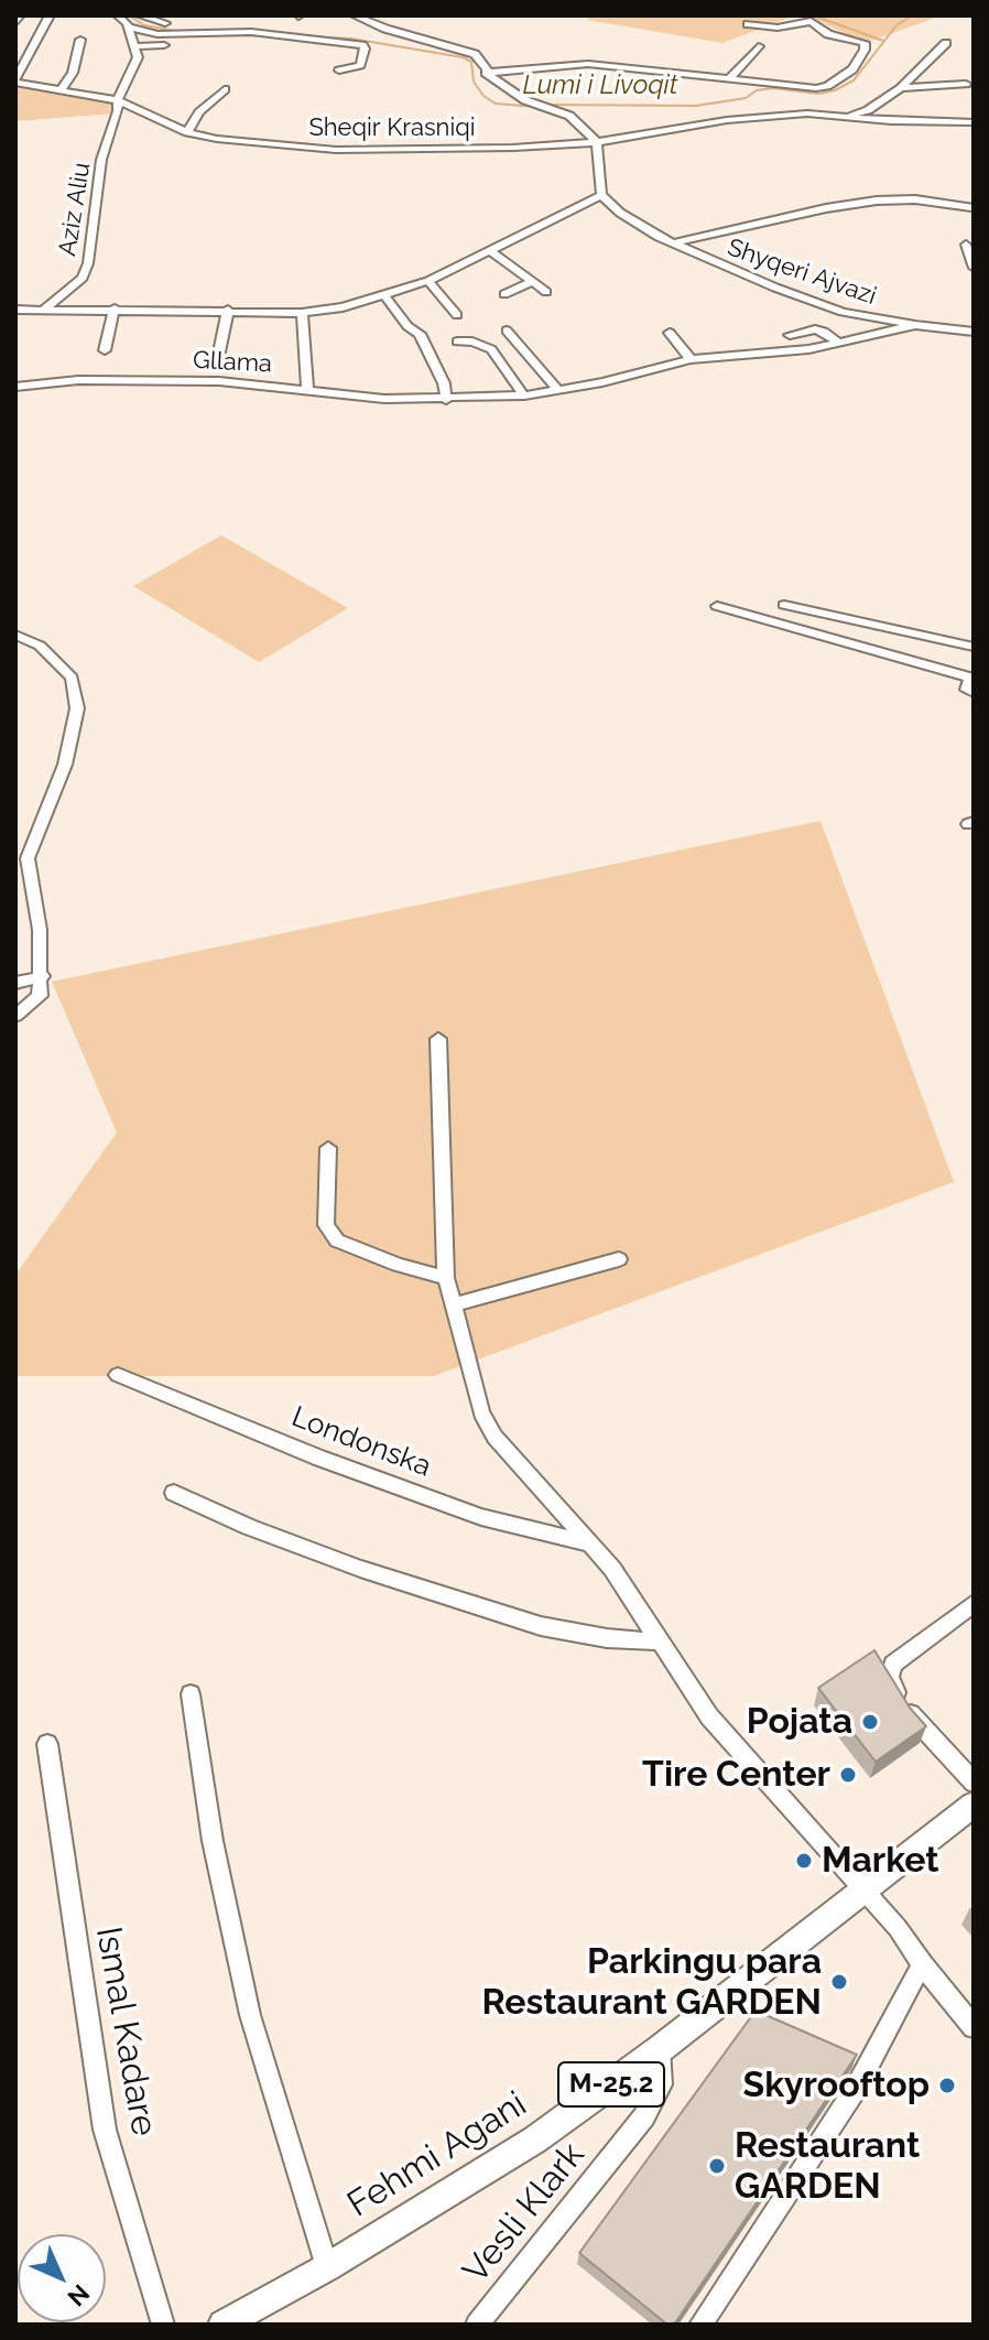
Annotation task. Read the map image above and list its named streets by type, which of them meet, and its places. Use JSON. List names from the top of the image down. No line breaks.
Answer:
{"streets":{"main road":["M-25.2","Fehmi Agani"],"street":["Sheqir Krasniqi","Aziz Aliu","Shyqeri Ajvazi","Gllama","Londonska","Ismal Kadare","Vesli Klark"]},"crossings":[["Sheqir Krasniqi","Aziz Aliu"],["Shyqeri Ajvazi","Gllama"],["Fehmi Agani","Vesli Klark"]],"water":["Lumi i Livoqit"],"places":["Pojata","Tire Center","Market","Parkingu para Restaurant GARDEN","Skyrooftop","Restaurant GARDEN"],"north":"bottom right"}
